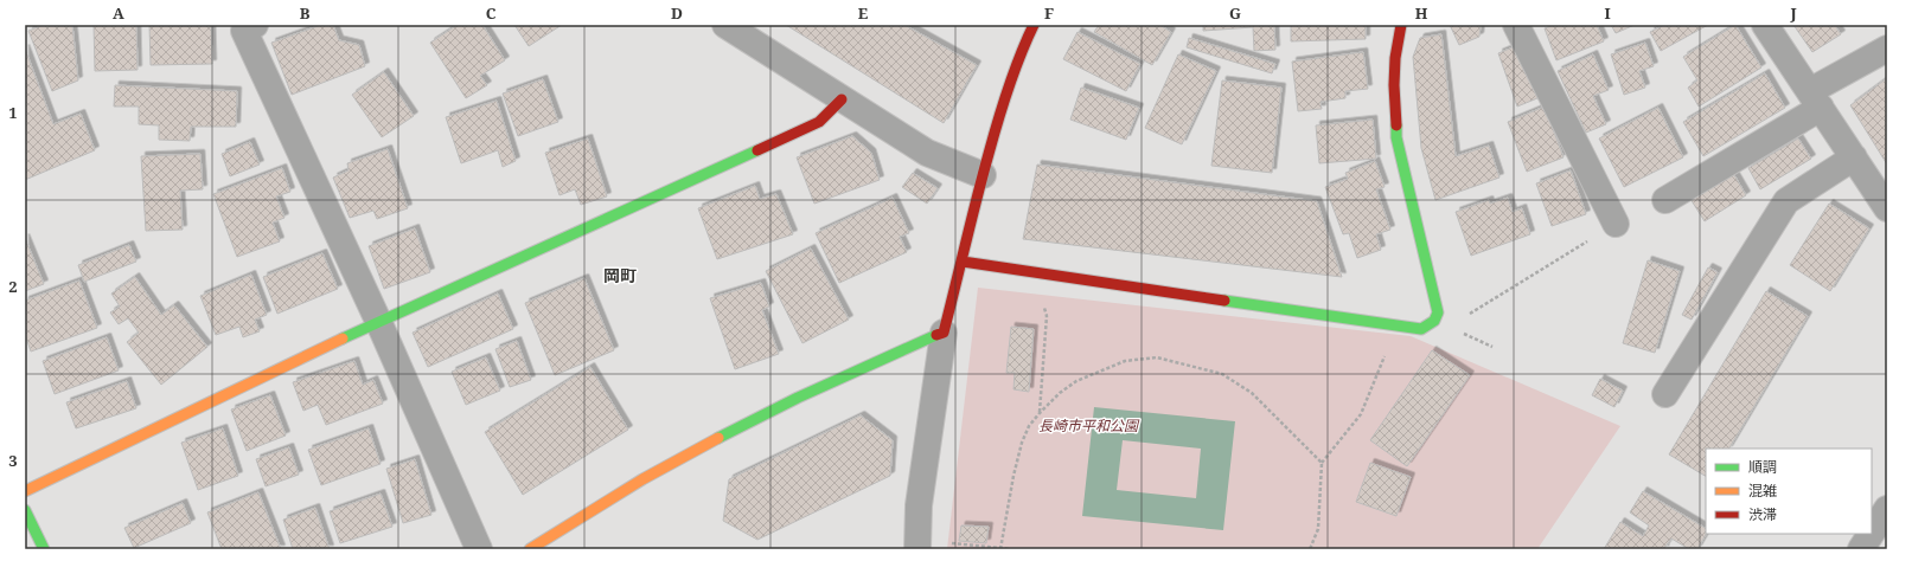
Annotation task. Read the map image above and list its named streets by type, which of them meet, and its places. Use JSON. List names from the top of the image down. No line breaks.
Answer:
{"districts":["岡町"],"parks":["長崎市平和公園"],"legend":["順調","混雑","渋滞"],"grid":{"columns":["A","B","C","D","E","F","G","H","I","J"],"rows":["1","2","3"]}}
